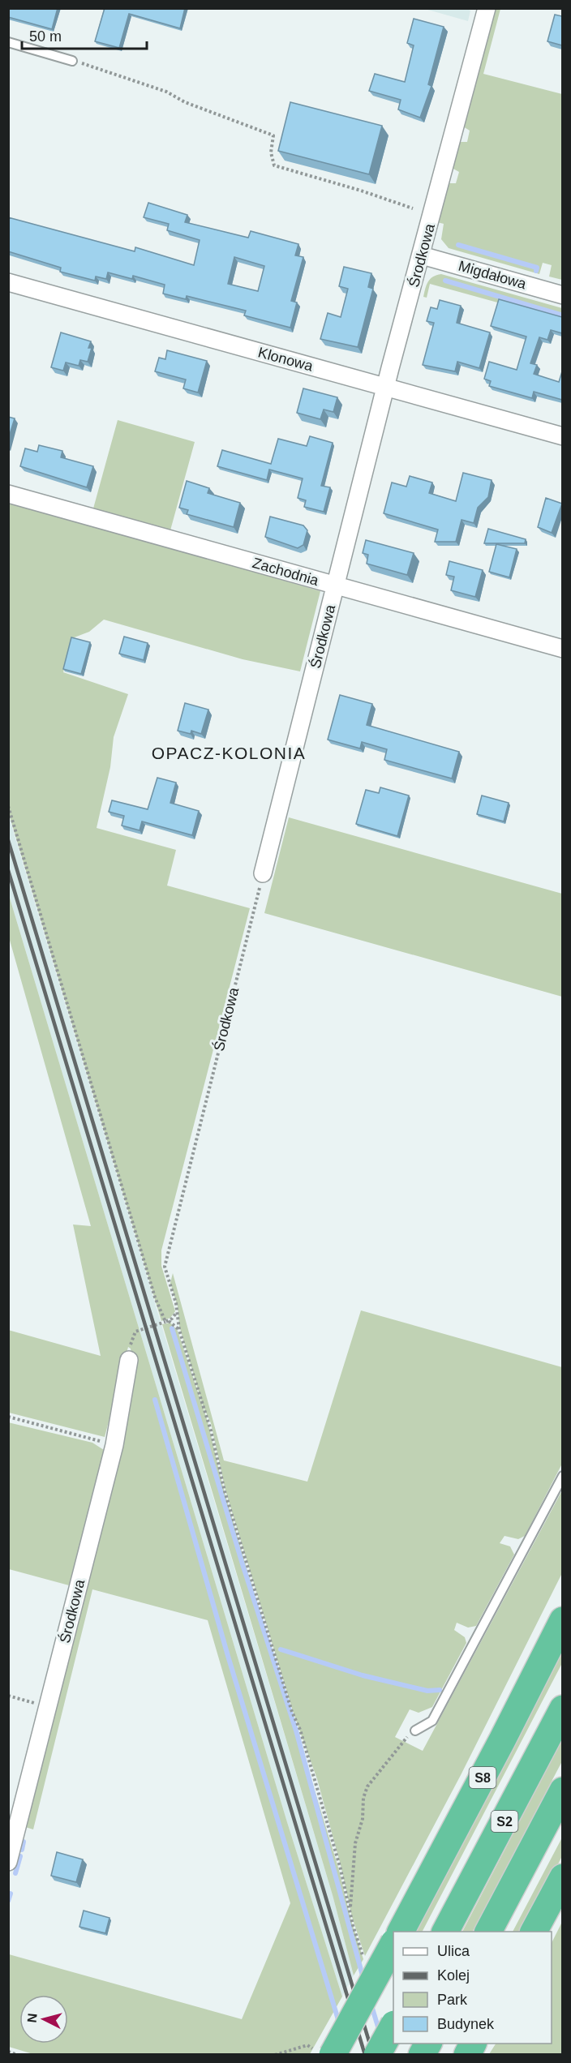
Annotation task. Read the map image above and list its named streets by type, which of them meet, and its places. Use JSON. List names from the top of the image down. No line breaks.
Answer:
{"streets":{"highway":["S8","S2"],"street":["Środkowa","Migdałowa","Klonowa","Zachodnia"]},"crossings":[["Środkowa","Migdałowa"],["Środkowa","Klonowa"],["Środkowa","Zachodnia"]],"districts":["OPACZ-KOLONIA"],"legend":["Ulica","Kolej","Park","Budynek"],"scale_bar":"50 m","north":"left"}
